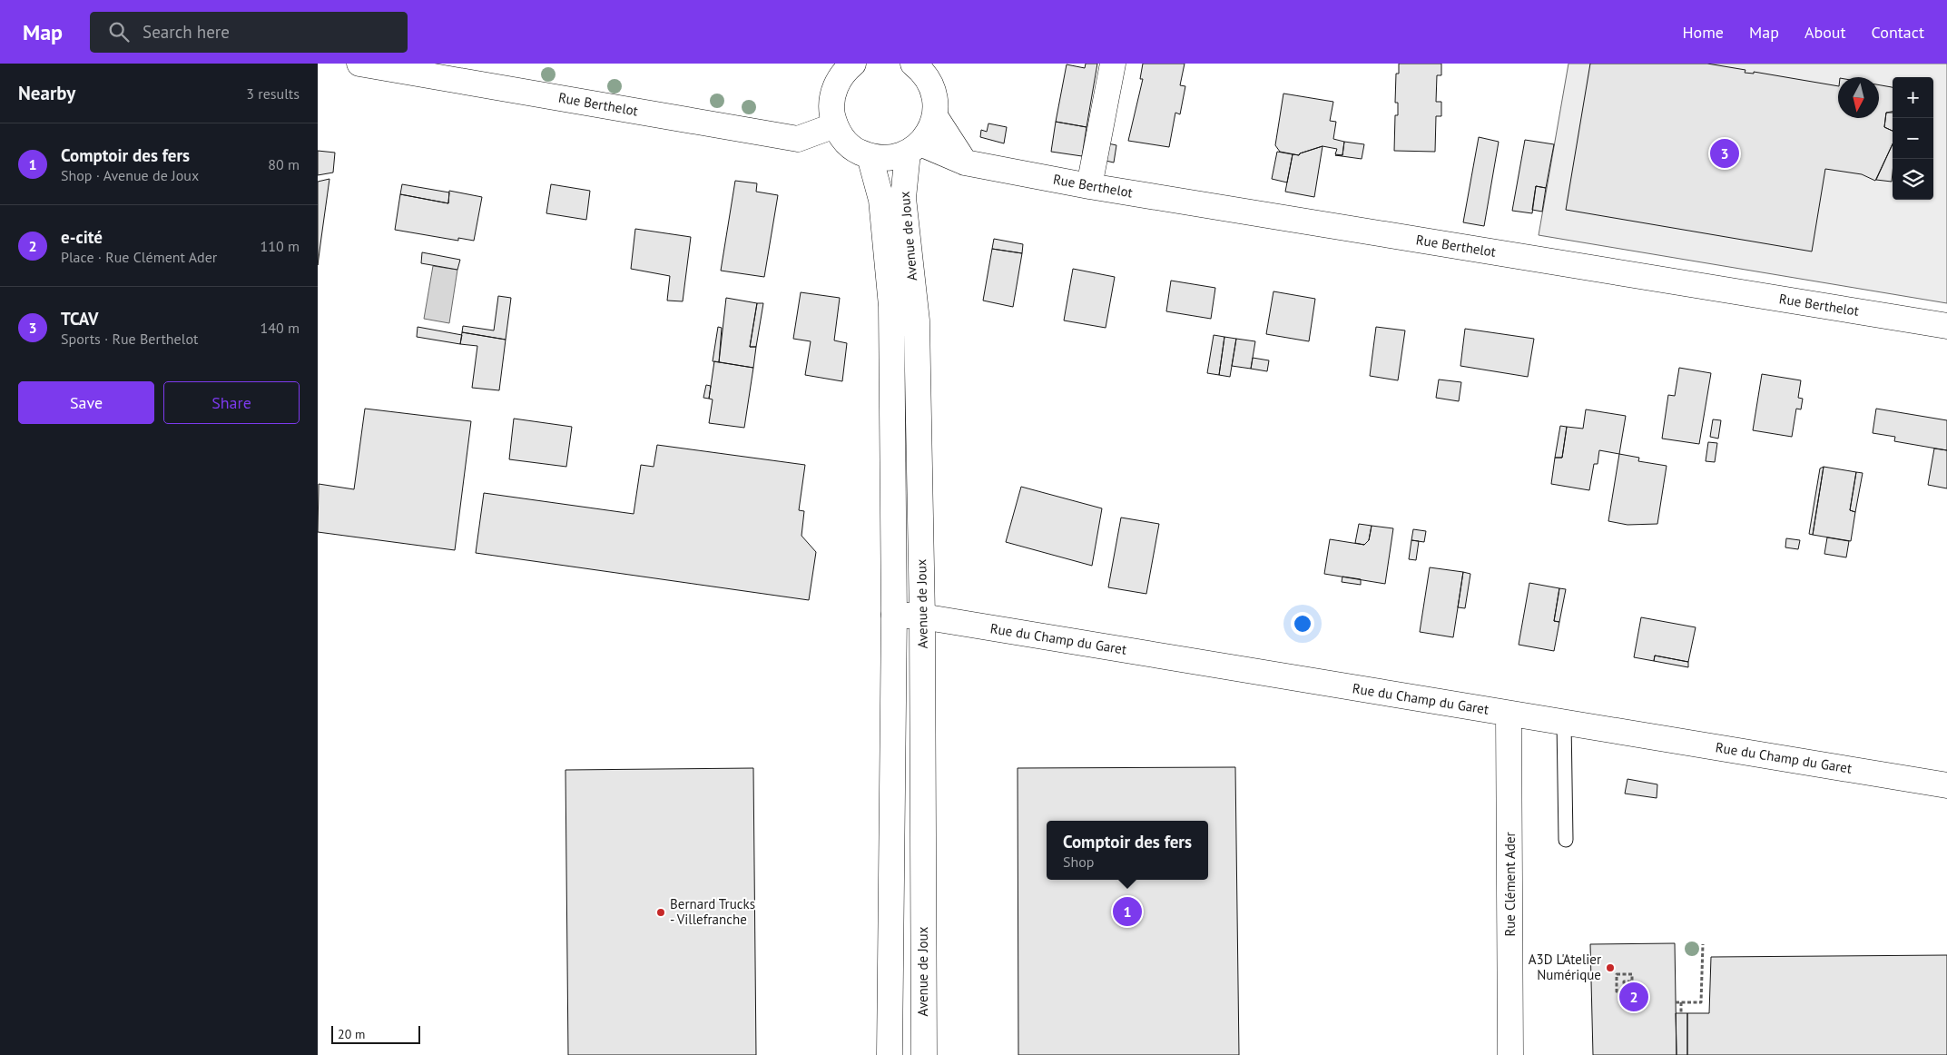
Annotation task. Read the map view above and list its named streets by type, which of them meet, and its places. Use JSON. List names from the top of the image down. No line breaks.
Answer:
{"streets":{"street":["Rue Berthelot","Avenue de Joux","Rue du Champ du Garet","Rue Clément Ader"]},"crossings":[["Rue Berthelot","Avenue de Joux"],["Avenue de Joux","Rue du Champ du Garet"],["Rue du Champ du Garet","Rue Clément Ader"]],"places":["Bernard Trucks - Villefranche","A3D L'Atelier Numérique"],"scale_bar":"20 m","north":"bottom","page":{"header":"Map","search":"Search here","nav":["Home","Map","About","Contact"],"heading":["Nearby","3 results"],"map_buttons":["+","−"],"list":[{"mark":"1","name":"Comptoir des fers","note":"Shop · Avenue de Joux","value":"80 m"},{"mark":"2","name":"e-cité","note":"Place · Rue Clément Ader","value":"110 m"},{"mark":"3","name":"TCAV","note":"Sports · Rue Berthelot","value":"140 m"}],"pins":["3","1","2"],"buttons":["Save","Share"],"popup":["Comptoir des fers","Shop"],"scale":"20 m"}}
